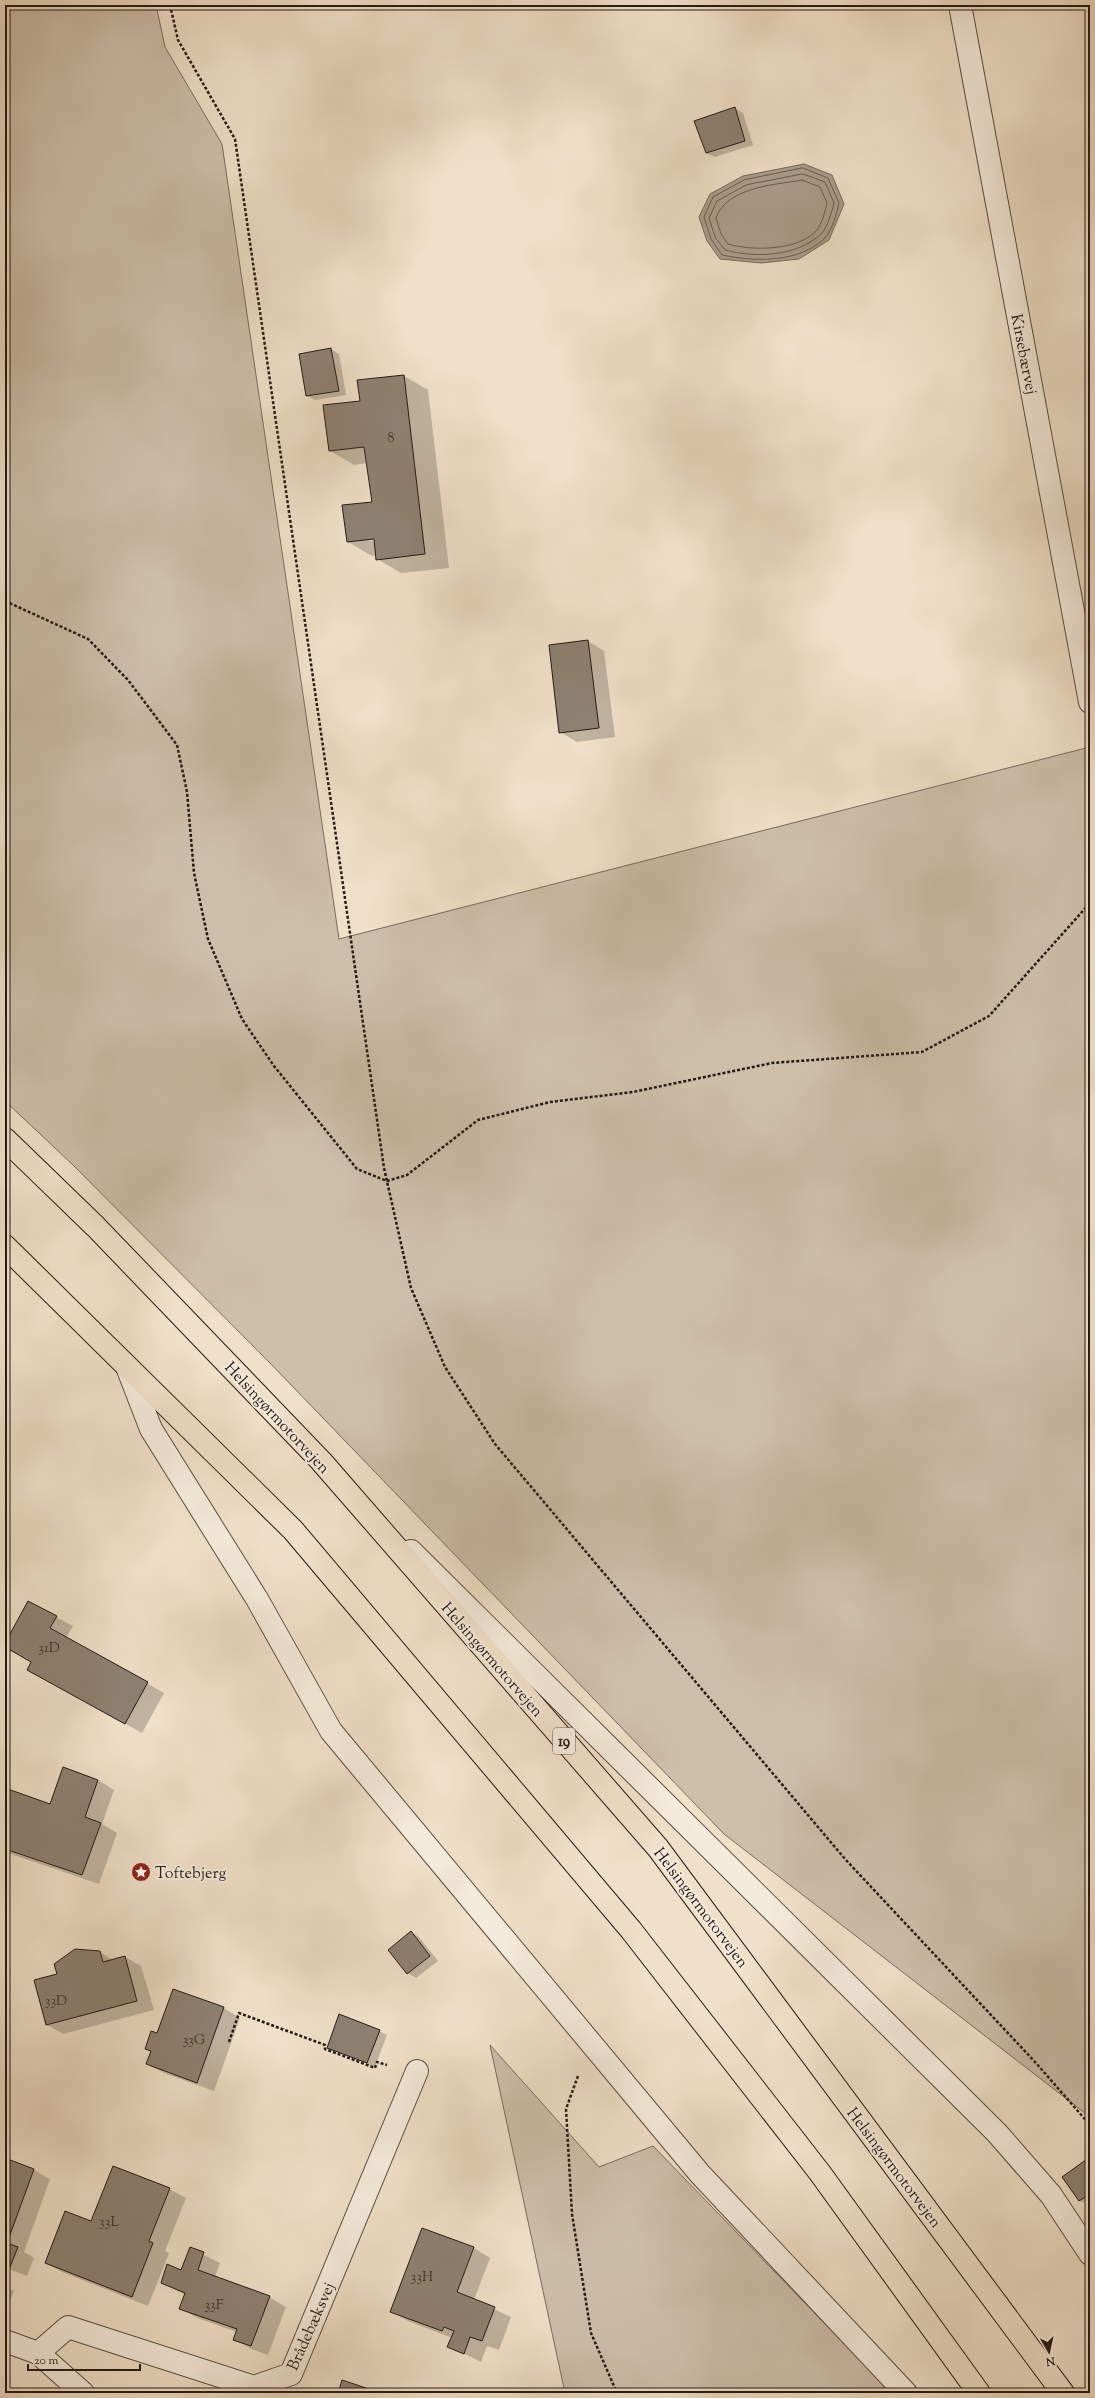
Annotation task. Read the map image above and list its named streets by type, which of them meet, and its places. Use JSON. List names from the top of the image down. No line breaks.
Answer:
{"streets":{"highway":["Helsingørmotorvejen","19"],"street":["Kirsebærvej","Brådebæksvej"]},"places":{"place":["Toftebjerg"]},"house_numbers":["8","31D","33D","33G","33L","33H","33F"],"scale_bar":"20 m","north":"bottom"}
